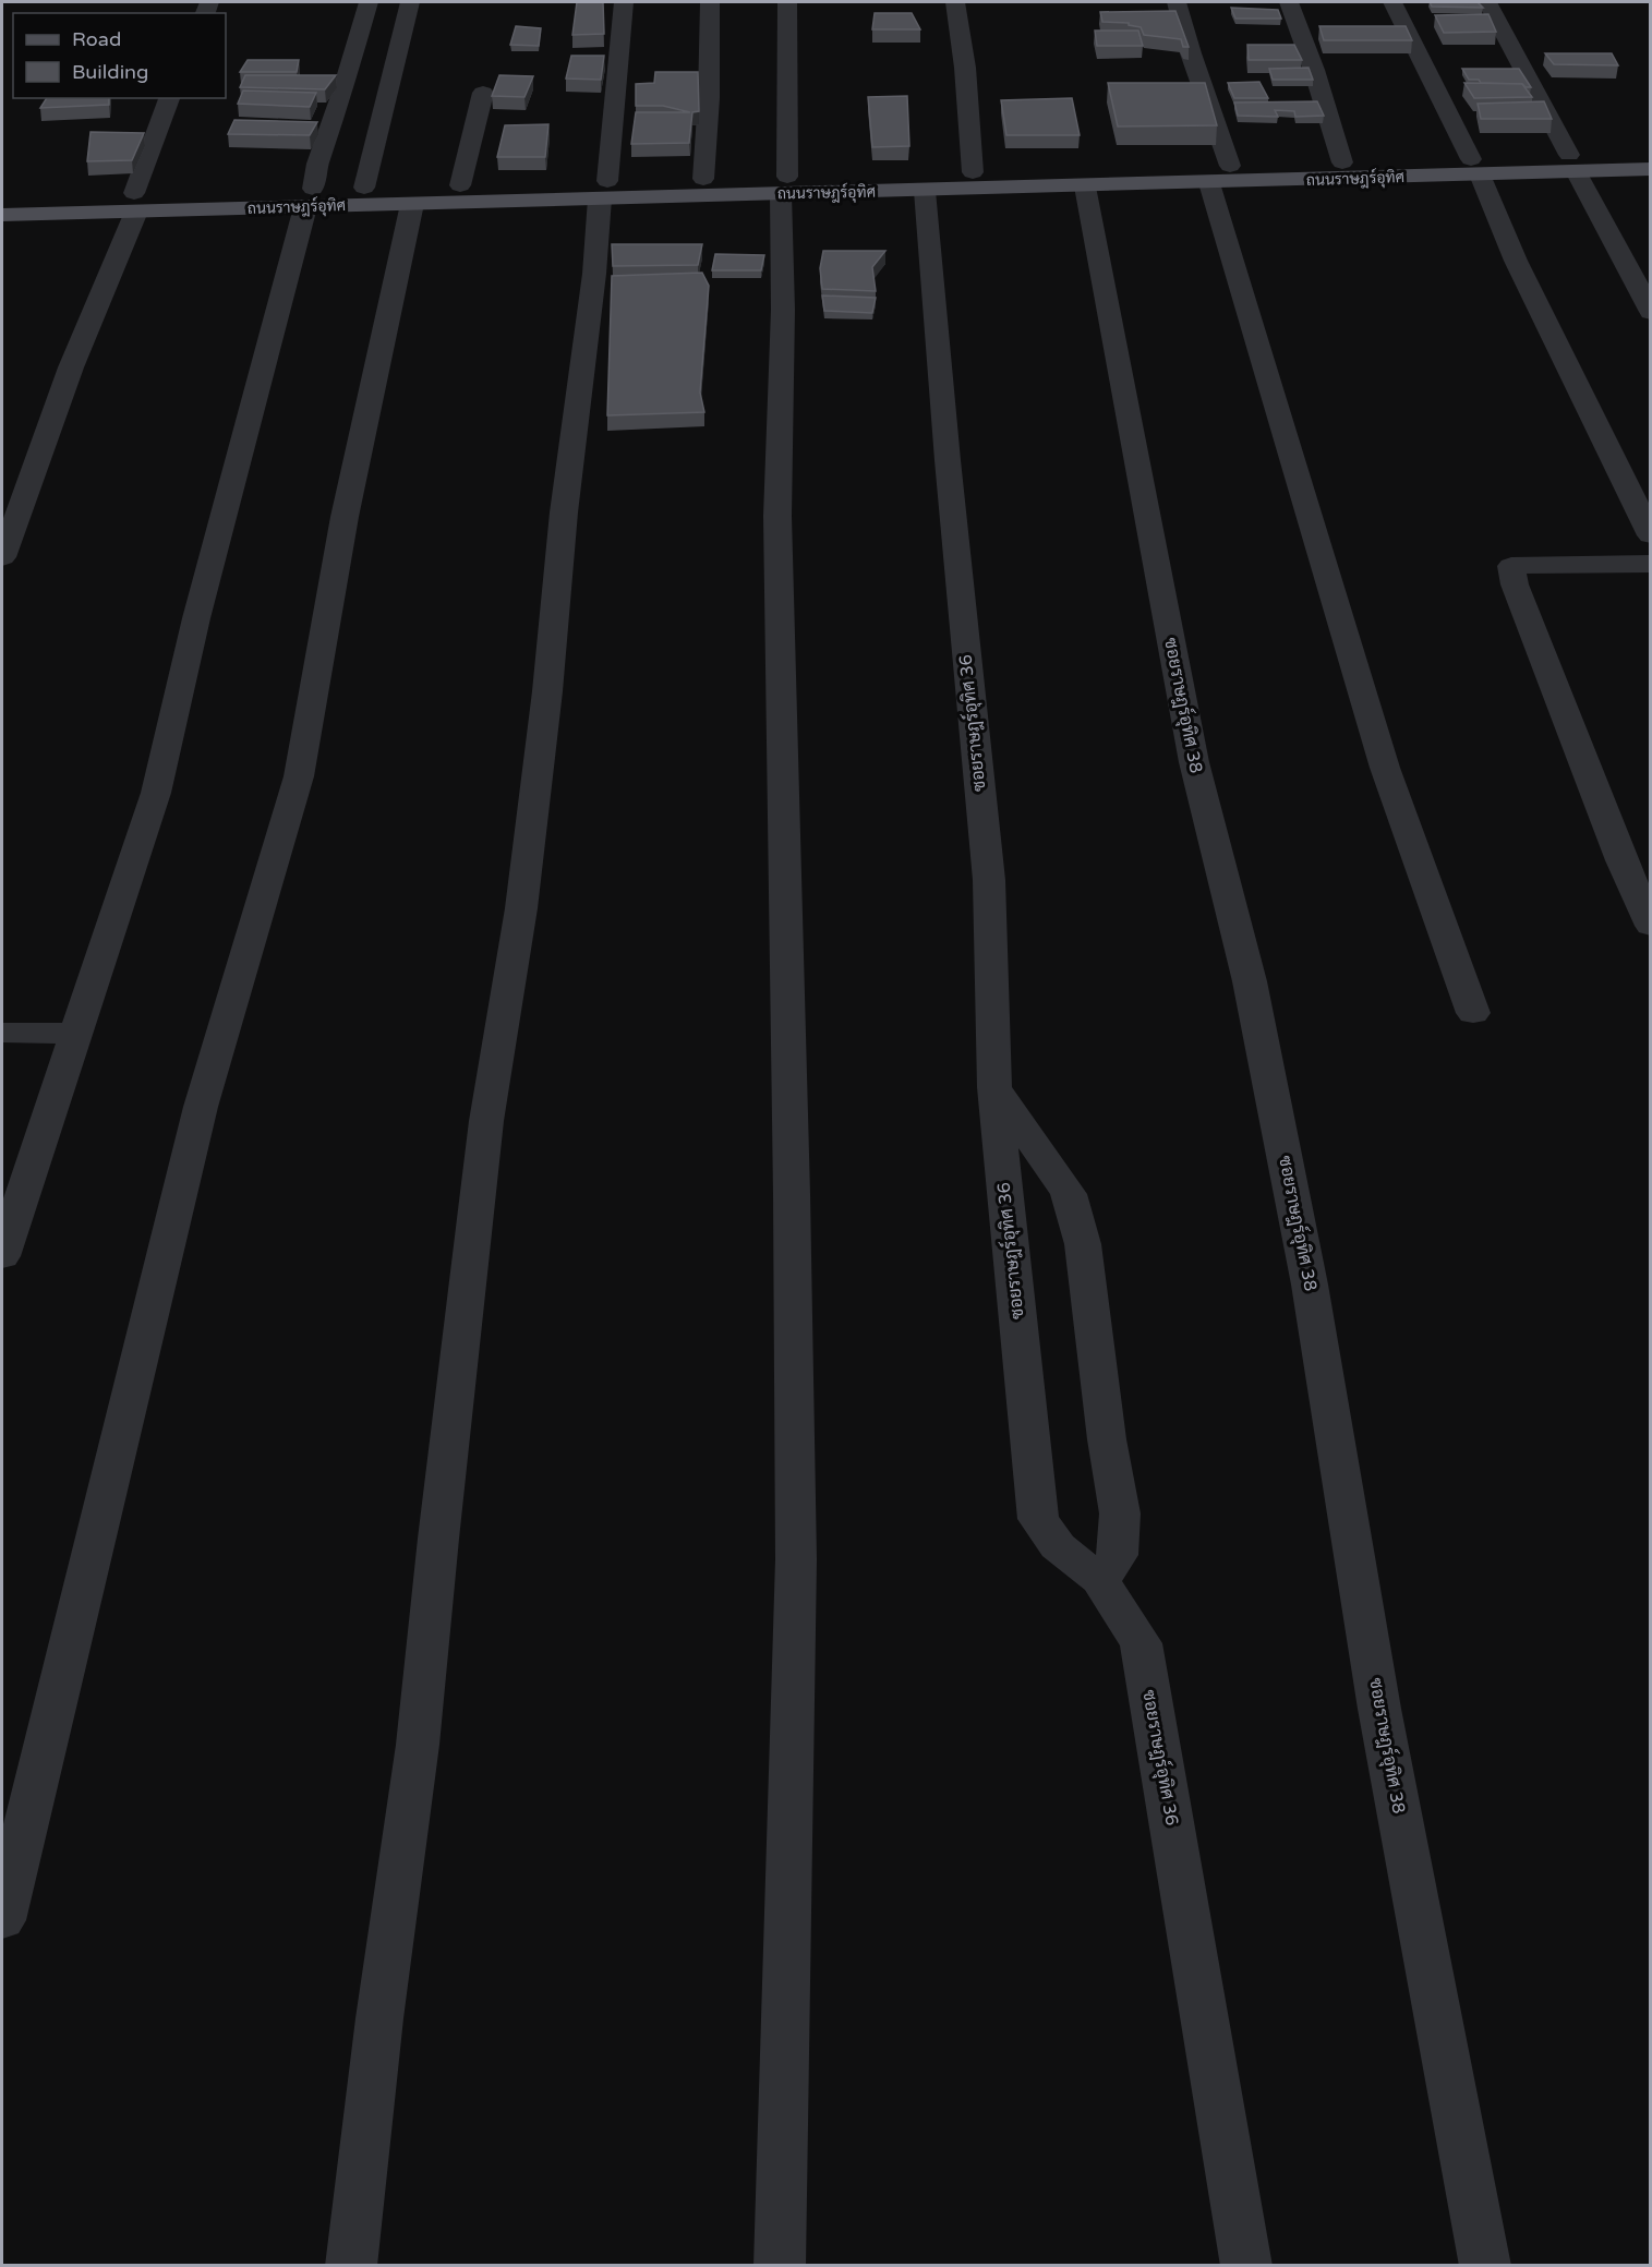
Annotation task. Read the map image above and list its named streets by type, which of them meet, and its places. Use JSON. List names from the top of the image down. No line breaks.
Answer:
{"streets":{"main road":["ถนนราษฎร์อุทิศ"],"street":["ซอยราษฎร์อุทิศ 38","ซอยราษฎร์อุทิศ 36"]},"crossings":[["ถนนราษฎร์อุทิศ","ซอยราษฎร์อุทิศ 38"],["ถนนราษฎร์อุทิศ","ซอยราษฎร์อุทิศ 36"]],"legend":["Road","Building"]}
